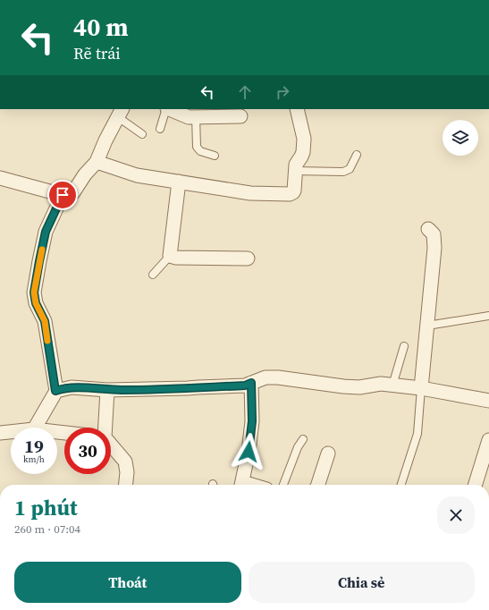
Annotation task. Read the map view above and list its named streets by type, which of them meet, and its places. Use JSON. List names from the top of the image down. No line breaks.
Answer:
{"page":{"turn":["40 m","Rẽ trái"],"speed":"19 km/h","limit":"30","heading":["1 phút","260 m · 07:04"],"buttons":["Thoát","Chia sẻ"]}}
